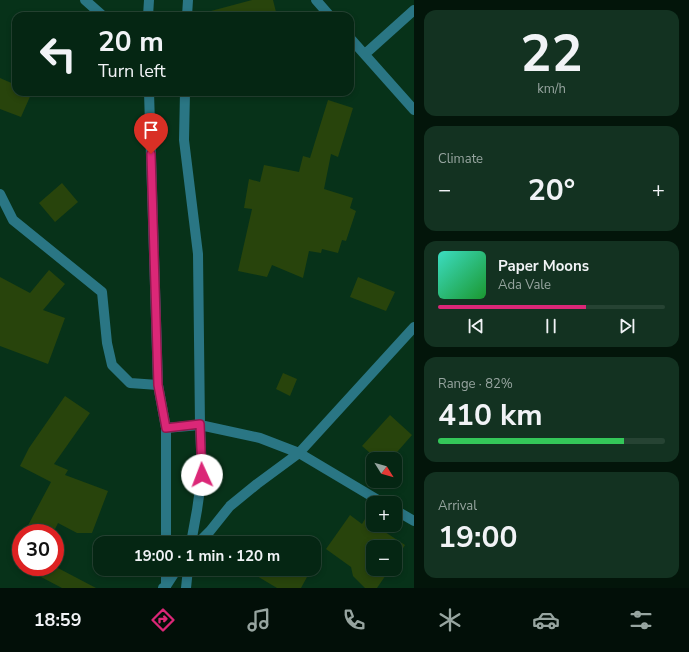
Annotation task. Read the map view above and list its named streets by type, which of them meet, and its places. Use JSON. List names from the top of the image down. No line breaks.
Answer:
{"north":"bottom right","page":{"tile":[["22","km/h"],"Climate",["Range · 82%","410 km"],["Arrival","19:00"]],"turn":["20 m","Turn left"],"heat":["−","20°","+"],"song":["Paper Moons","Ada Vale"],"map_buttons":["+","−"],"limit":"30","trip":"19:00 · 1 min · 120 m","tabs":"18:59"}}
